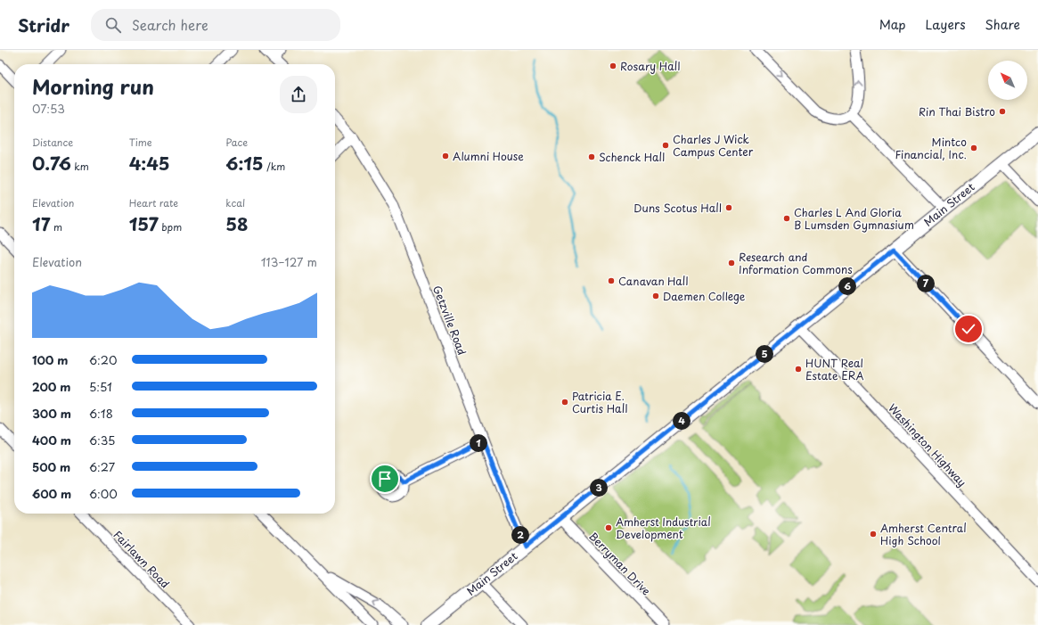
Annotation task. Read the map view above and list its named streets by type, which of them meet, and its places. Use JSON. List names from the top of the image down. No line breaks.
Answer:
{"streets":{"main road":["Main Street"],"street":["Getzville Road","Washington Highway","Fairlawn Road","Berryman Drive"]},"crossings":[["Main Street","Getzville Road"],["Main Street","Washington Highway"],["Main Street","Berryman Drive"]],"places":["Rosary Hall","Rin Thai Bistro","Charles J Wick Campus Center","Mintco Financial, Inc.","Alumni House","Schenck Hall","Duns Scotus Hall","Charles L And Gloria B Lumsden Gymnasium","Research and Information Commons","Canavan Hall","Daemen College","HUNT Real Estate ERA","Patricia E. Curtis Hall","Amherst Industrial Development","Amherst Central High School"],"north":"top left","page":{"header":"Stridr","search":"Search here","nav":["Map","Layers","Share"],"heading":["Morning run","07:53"],"stats":[["Distance","0.76 km"],["Time","4:45"],["Pace","6:15 /km"],["Elevation","17 m"],["Heart rate","157 bpm"],["kcal","58"]],"chart":["Elevation","113–127 m"],"pins":["7","6","5","4","1","3","2"],"list":[{"name":"100 m","note":"6:20"},{"name":"200 m","note":"5:51"},{"name":"300 m","note":"6:18"},{"name":"400 m","note":"6:35"},{"name":"500 m","note":"6:27"},{"name":"600 m","note":"6:00"}]}}
